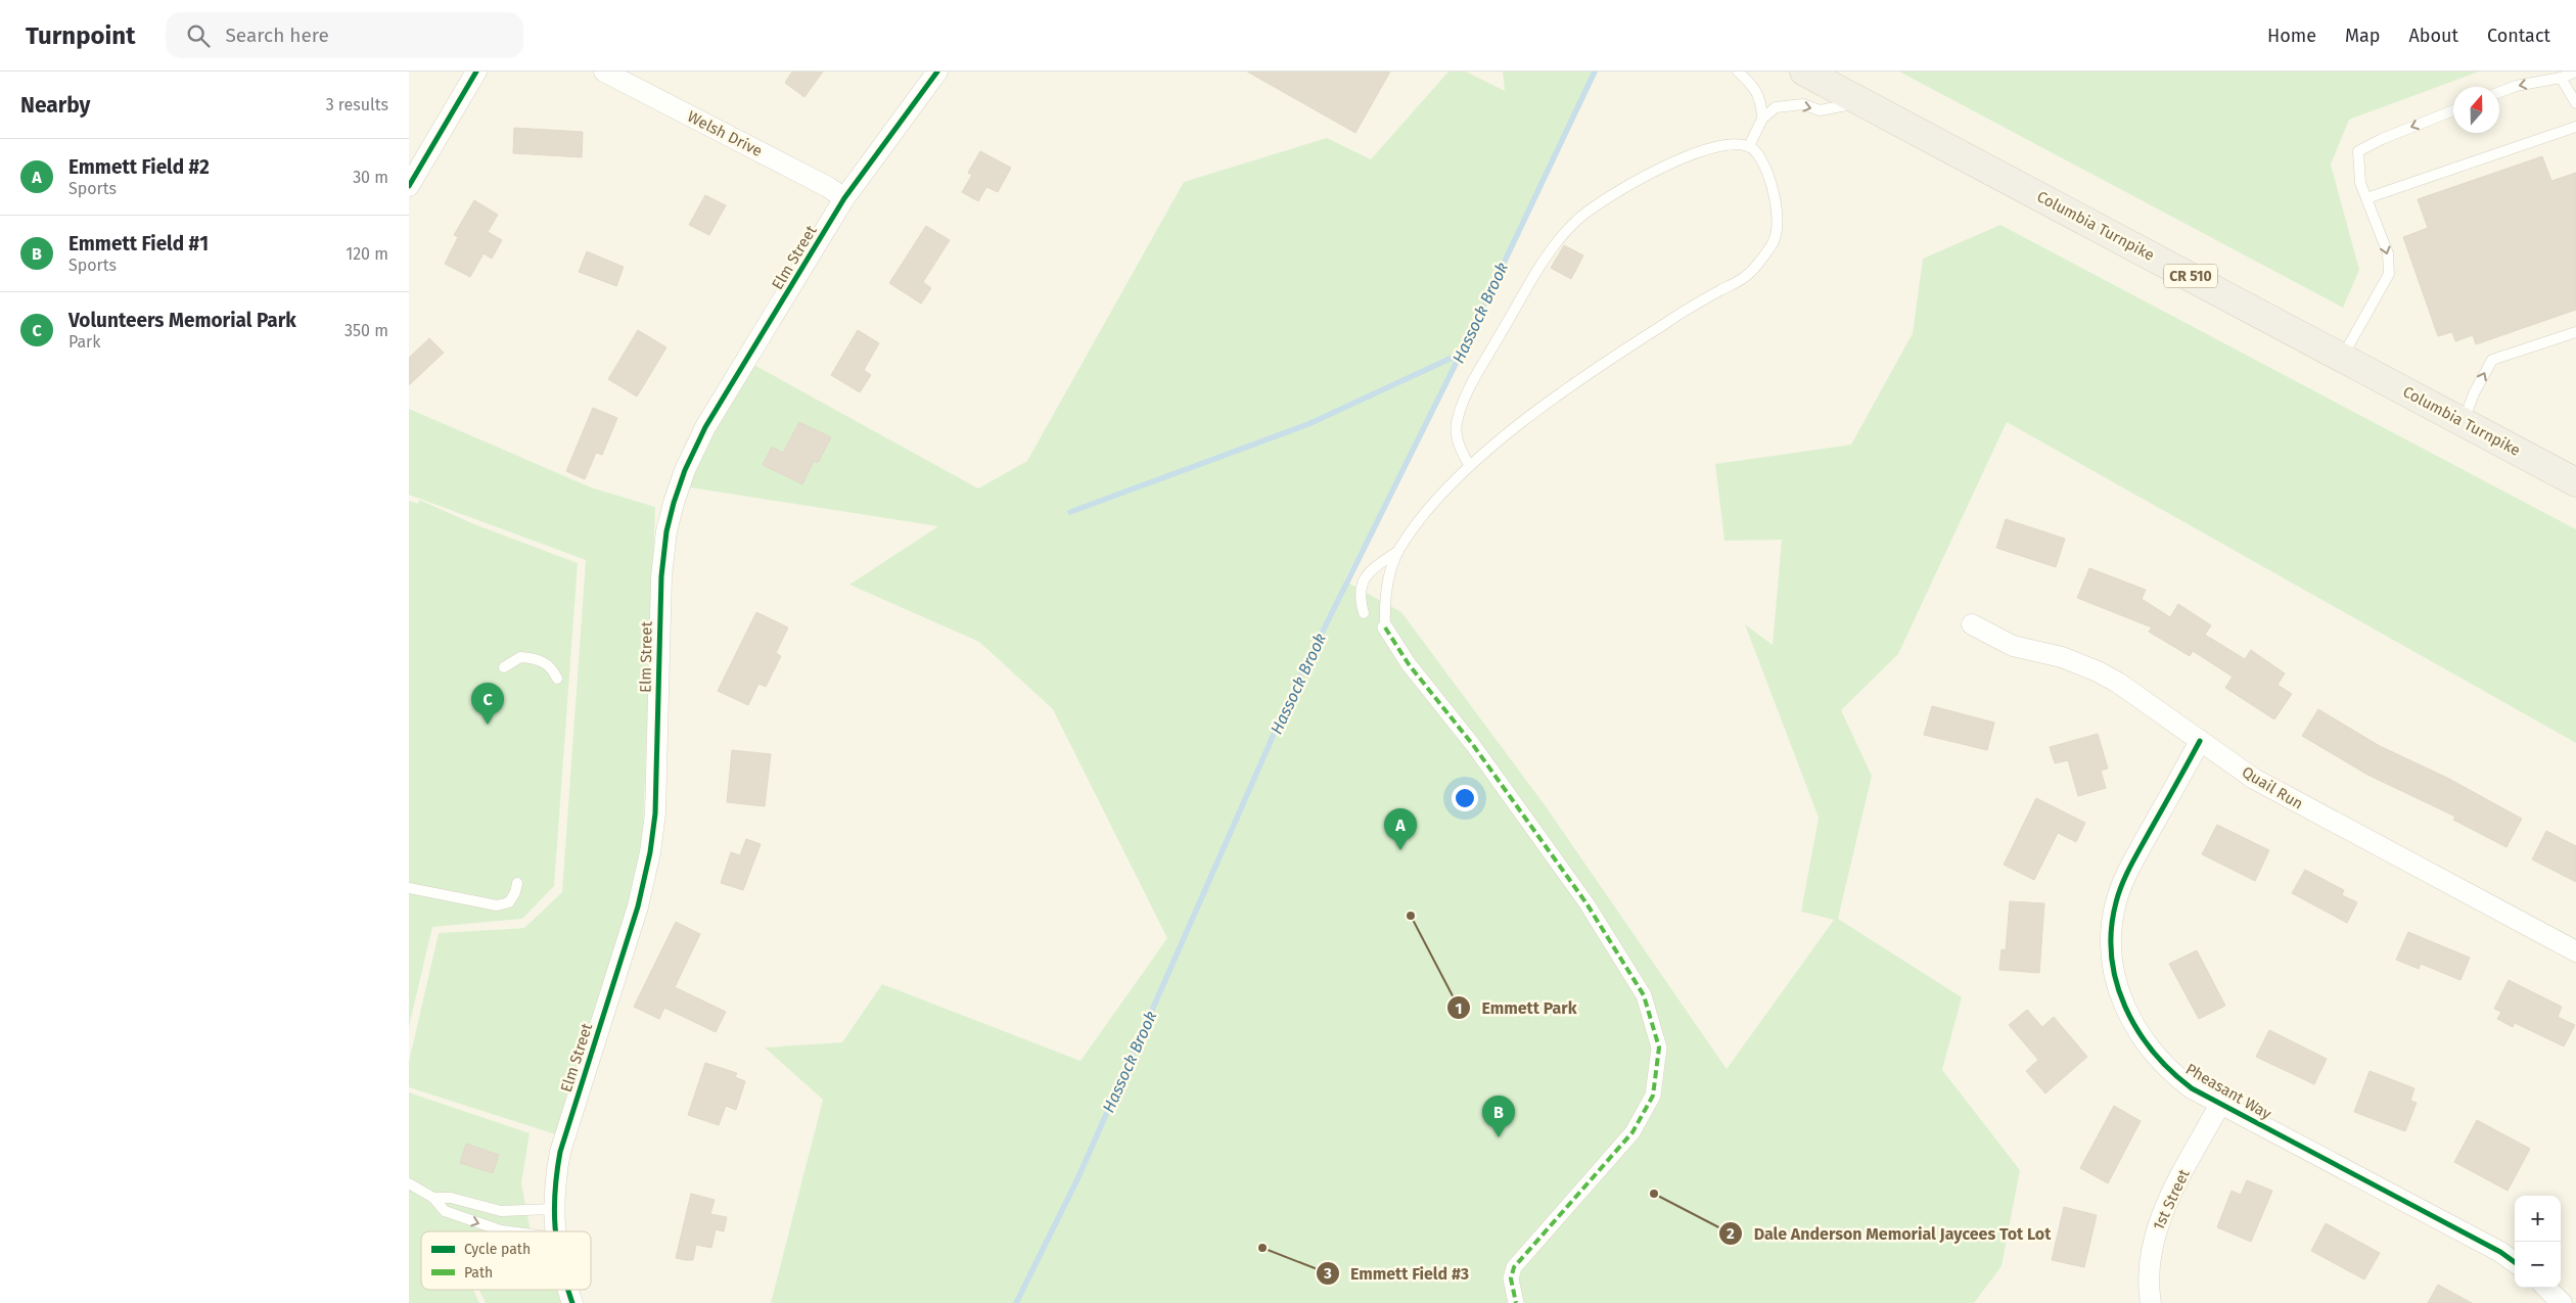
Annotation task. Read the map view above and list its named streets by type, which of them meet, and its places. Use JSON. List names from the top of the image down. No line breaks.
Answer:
{"streets":{"main road":["Columbia Turnpike","CR 510"],"street":["Welsh Drive","Elm Street","Quail Run","Pheasant Way","1st Street"]},"crossings":[["Welsh Drive","Elm Street"],["Quail Run","Pheasant Way"],["Pheasant Way","1st Street"]],"water":["Hassock Brook"],"places":["Emmett Park","Dale Anderson Memorial Jaycees Tot Lot","Emmett Field #3"],"legend":["Cycle path","Path"],"north":"top","page":{"header":"Turnpoint","search":"Search here","nav":["Home","Map","About","Contact"],"heading":["Nearby","3 results"],"list":[{"mark":"A","name":"Emmett Field #2","note":"Sports","value":"30 m"},{"mark":"B","name":"Emmett Field #1","note":"Sports","value":"120 m"},{"mark":"C","name":"Volunteers Memorial Park","note":"Park","value":"350 m"}],"pins":["C","A","B"],"map_buttons":["+","−"]}}
